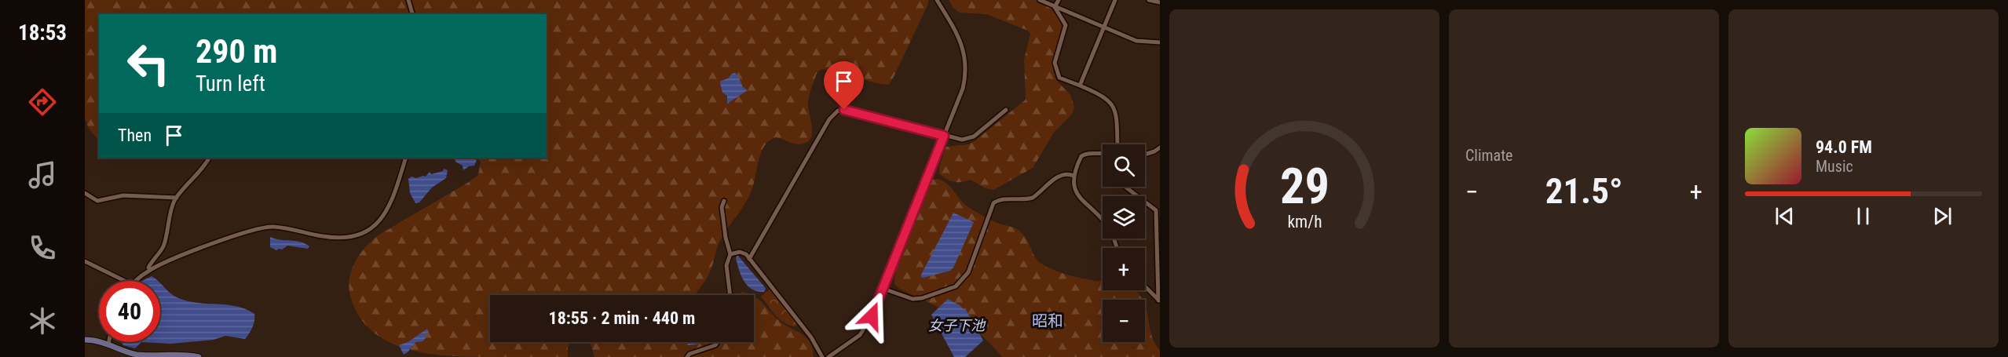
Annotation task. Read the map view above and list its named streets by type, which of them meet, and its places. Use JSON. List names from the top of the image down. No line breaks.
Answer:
{"districts":["昭和"],"water":["女子下池"],"page":{"tabs":"18:53","tile":"Climate","turn":["290 m","Turn left"],"then":"Then","song":["94.0 FM","Music"],"map_buttons":["+","−"],"heat":["−","21.5°","+"],"limit":"40","trip":"18:55 · 2 min · 440 m","gauge":["29","km/h"]}}
